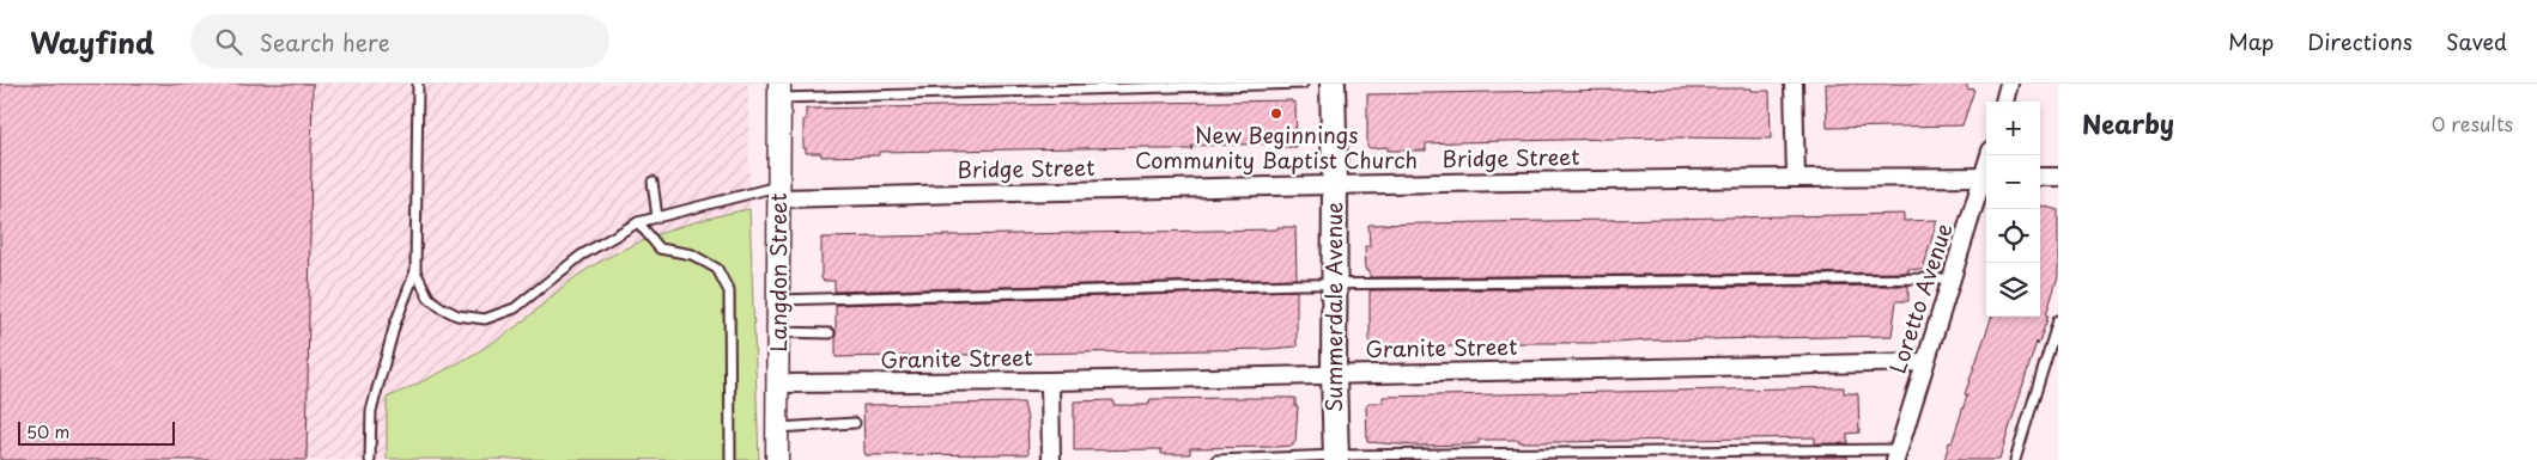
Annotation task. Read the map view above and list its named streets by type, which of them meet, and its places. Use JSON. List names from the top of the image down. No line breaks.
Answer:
{"streets":{"main road":["Summerdale Avenue"],"street":["Bridge Street","Langdon Street","Loretto Avenue","Granite Street"]},"crossings":[["Bridge Street","Langdon Street"],["Bridge Street","Summerdale Avenue"],["Langdon Street","Granite Street"],["Loretto Avenue","Granite Street"],["Summerdale Avenue","Granite Street"]],"places":["New Beginnings Community Baptist Church"],"scale_bar":"50 m","page":{"header":"Wayfind","search":"Search here","nav":["Map","Directions","Saved"],"heading":["Nearby","0 results"],"map_buttons":["+","−"],"scale":"50 m"}}
